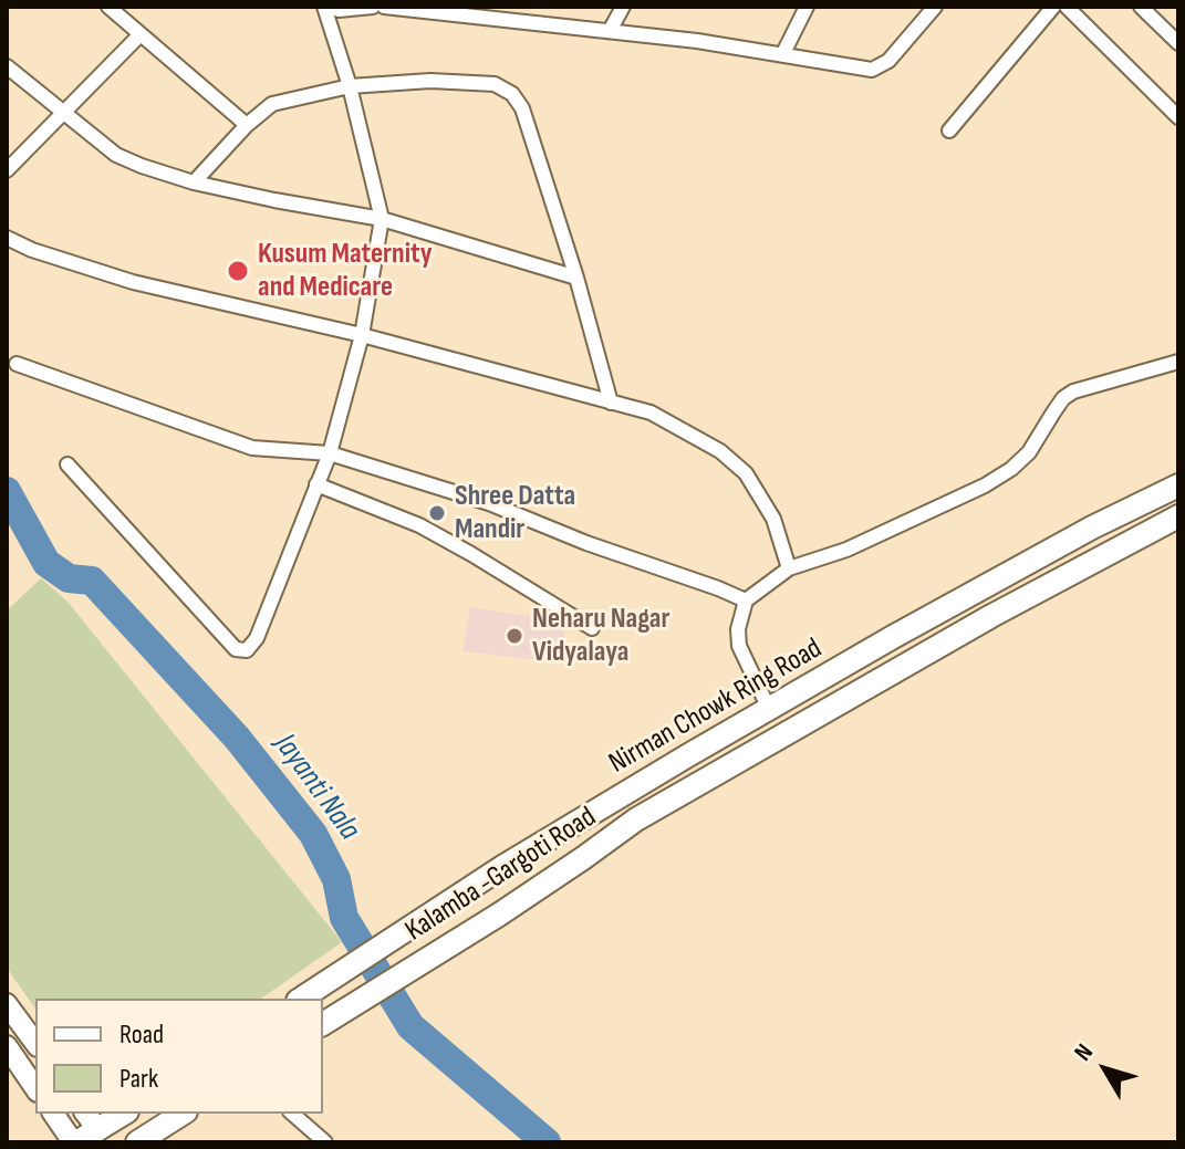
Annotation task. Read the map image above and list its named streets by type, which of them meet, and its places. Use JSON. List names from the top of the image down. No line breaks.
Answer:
{"streets":{"main road":["Nirman Chowk Ring Road","Kalamba -Gargoti Road"]},"water":["Jayanti Nala"],"places":["Kusum Maternity and Medicare","Shree Datta Mandir","Neharu Nagar Vidyalaya"],"legend":["Road","Park"],"north":"top left"}
